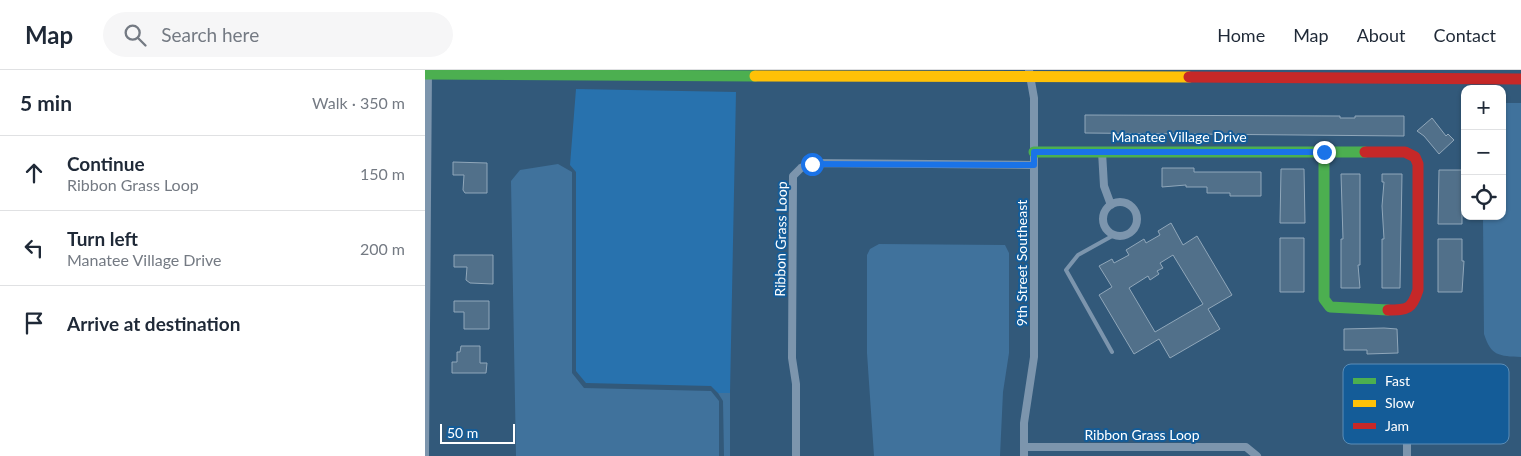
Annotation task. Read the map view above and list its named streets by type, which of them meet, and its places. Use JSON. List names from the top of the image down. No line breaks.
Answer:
{"streets":{"street":["Manatee Village Drive","Ribbon Grass Loop","9th Street Southeast"]},"crossings":[["Manatee Village Drive","9th Street Southeast"],["Ribbon Grass Loop","9th Street Southeast"]],"legend":["Fast","Slow","Jam"],"scale_bar":"50 m","page":{"header":"Map","search":"Search here","nav":["Home","Map","About","Contact"],"heading":["5 min","Walk · 350 m"],"map_buttons":["+","−"],"list":[["Continue","Ribbon Grass Loop","150 m"],["Turn left","Manatee Village Drive","200 m"],"Arrive at destination"],"scale":"50 m"}}
